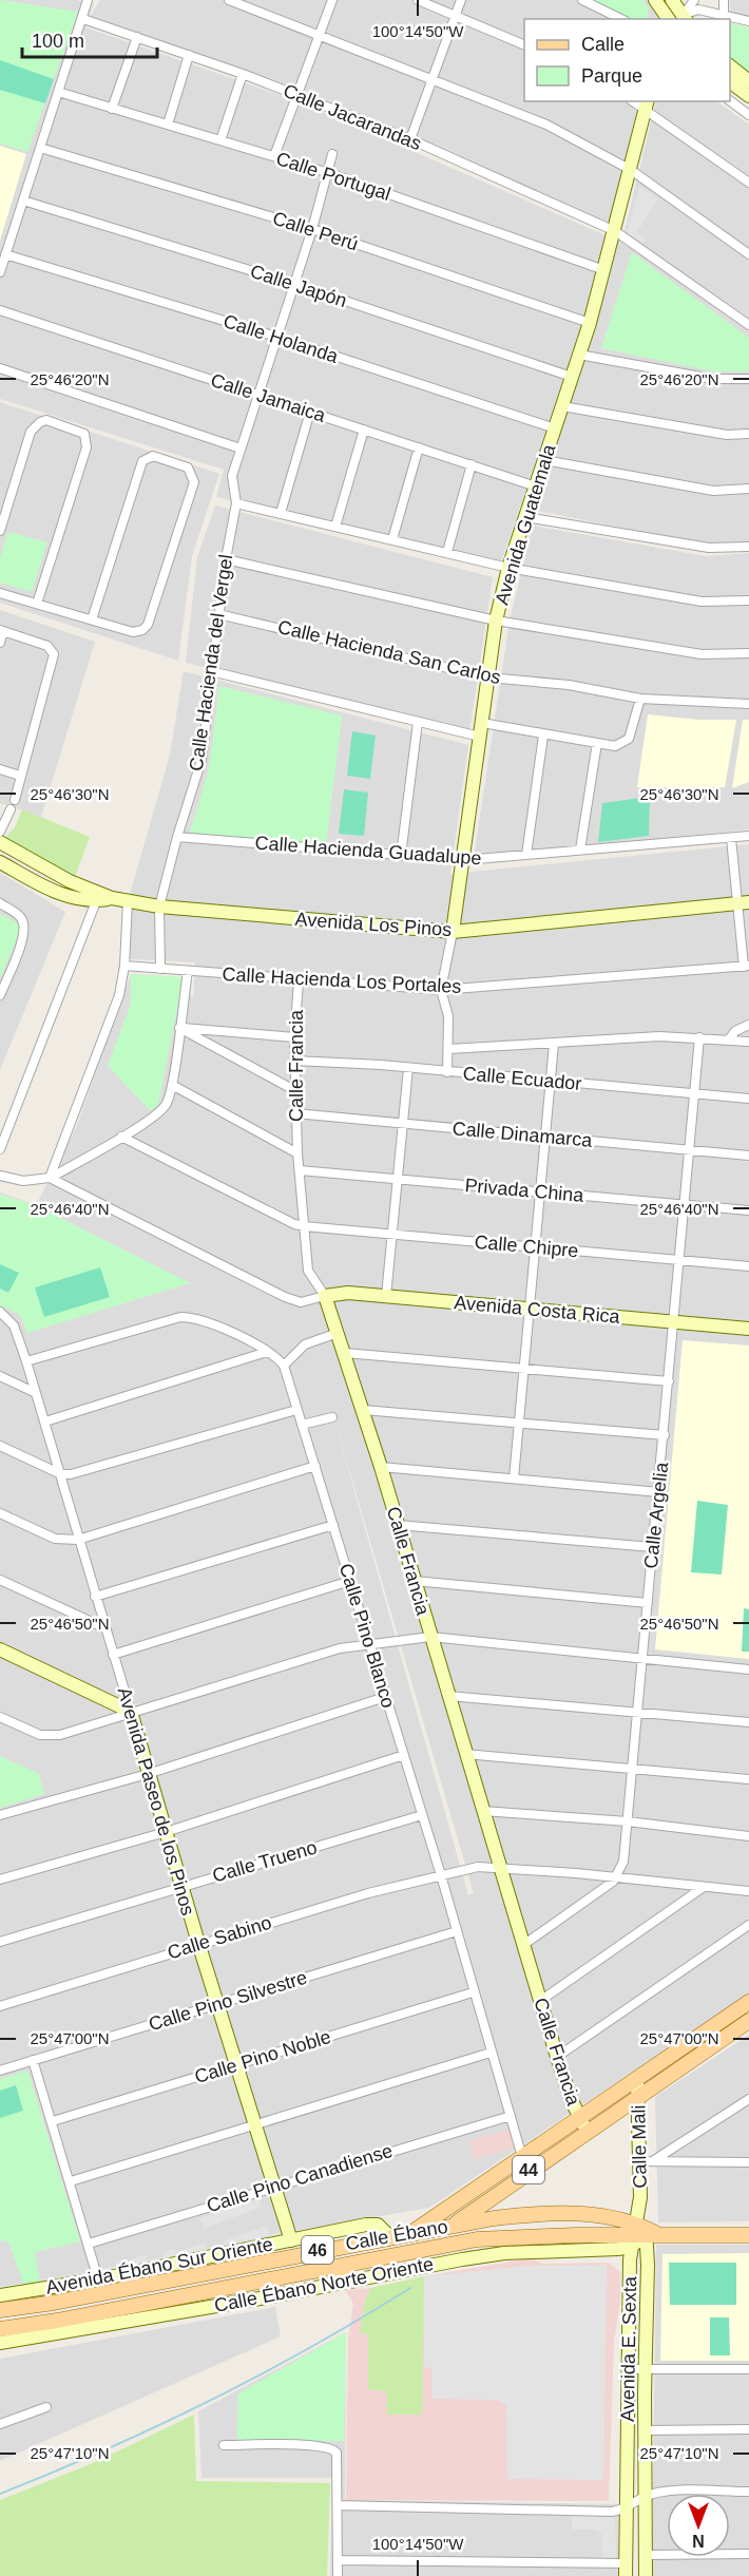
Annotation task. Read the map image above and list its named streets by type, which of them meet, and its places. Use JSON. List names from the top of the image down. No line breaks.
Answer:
{"streets":{"main road":["44","Calle Ébano","46"],"street":["Calle Jacarandas","Calle Portugal","Calle Perú","Calle Japón","Calle Holanda","Calle Jamaica","Avenida Guatemala","Calle Hacienda San Carlos","Calle Hacienda del Vergel","Calle Hacienda Guadalupe","Avenida Los Pinos","Calle Hacienda Los Portales","Calle Francia","Calle Ecuador","Calle Dinamarca","Privada China","Calle Chipre","Avenida Costa Rica","Calle Argelia","Calle Pino Blanco","Avenida Paseo de los Pinos","Calle Trueno","Calle Sabino","Calle Pino Silvestre","Calle Pino Noble","Calle Mali","Calle Pino Canadiense","Avenida Ébano Sur Oriente","Calle Ébano Norte Oriente","Avenida E. Sexta"]},"crossings":[["Calle Jacarandas","Avenida Guatemala"],["Calle Portugal","Avenida Guatemala"],["Calle Portugal","Calle Hacienda del Vergel"],["Calle Perú","Avenida Guatemala"],["Calle Perú","Calle Hacienda del Vergel"],["Calle Japón","Avenida Guatemala"],["Calle Japón","Calle Hacienda del Vergel"],["Calle Holanda","Avenida Guatemala"],["Calle Holanda","Calle Hacienda del Vergel"],["Calle Jamaica","Avenida Guatemala"],["Calle Jamaica","Calle Hacienda del Vergel"],["Avenida Guatemala","Calle Hacienda San Carlos"],["Avenida Guatemala","Calle Hacienda Guadalupe"],["Avenida Guatemala","Avenida Los Pinos"],["Avenida Guatemala","Calle Hacienda Los Portales"],["Avenida Guatemala","Calle Ecuador"],["Calle Hacienda San Carlos","Calle Hacienda del Vergel"],["Calle Hacienda del Vergel","Calle Hacienda Guadalupe"],["Calle Hacienda del Vergel","Avenida Los Pinos"],["Calle Hacienda del Vergel","Calle Hacienda Los Portales"],["Calle Hacienda Los Portales","Calle Francia"],["Calle Francia","Calle Ecuador"],["Calle Francia","Calle Dinamarca"],["Calle Francia","Privada China"],["Calle Francia","Calle Chipre"],["Calle Francia","Avenida Costa Rica"],["Calle Francia","Calle Sabino"],["Calle Francia","44"],["Calle Ecuador","Calle Argelia"],["Calle Dinamarca","Calle Argelia"],["Privada China","Calle Argelia"],["Calle Chipre","Calle Argelia"],["Avenida Costa Rica","Calle Argelia"],["Calle Argelia","Calle Sabino"],["Calle Pino Blanco","Calle Trueno"],["Calle Pino Blanco","Calle Sabino"],["Calle Pino Blanco","Calle Pino Silvestre"],["Calle Pino Blanco","Calle Pino Noble"],["Calle Pino Blanco","44"],["Calle Pino Blanco","Calle Pino Canadiense"],["Avenida Paseo de los Pinos","Calle Trueno"],["Avenida Paseo de los Pinos","Calle Sabino"],["Avenida Paseo de los Pinos","Calle Pino Silvestre"],["Avenida Paseo de los Pinos","Calle Pino Noble"],["Avenida Paseo de los Pinos","Calle Pino Canadiense"],["Avenida Paseo de los Pinos","Avenida Ébano Sur Oriente"],["Calle Mali","44"],["Calle Mali","Calle Ébano"],["Calle Mali","46"],["Calle Mali","Calle Ébano Norte Oriente"],["Calle Mali","Avenida E. Sexta"],["44","Calle Ébano"],["Calle Ébano","46"],["Calle Ébano","Avenida Ébano Sur Oriente"],["Calle Ébano","Calle Ébano Norte Oriente"],["Calle Ébano","Avenida E. Sexta"],["46","Calle Ébano Norte Oriente"],["46","Avenida E. Sexta"],["Calle Ébano Norte Oriente","Avenida E. Sexta"]],"legend":["Calle","Parque"],"scale_bar":"100 m","north":"bottom","coordinates":["100°14'50\"W","25°46'20\"N","25°46'30\"N","25°46'40\"N","25°46'50\"N","25°47'00\"N","25°47'10\"N"]}
